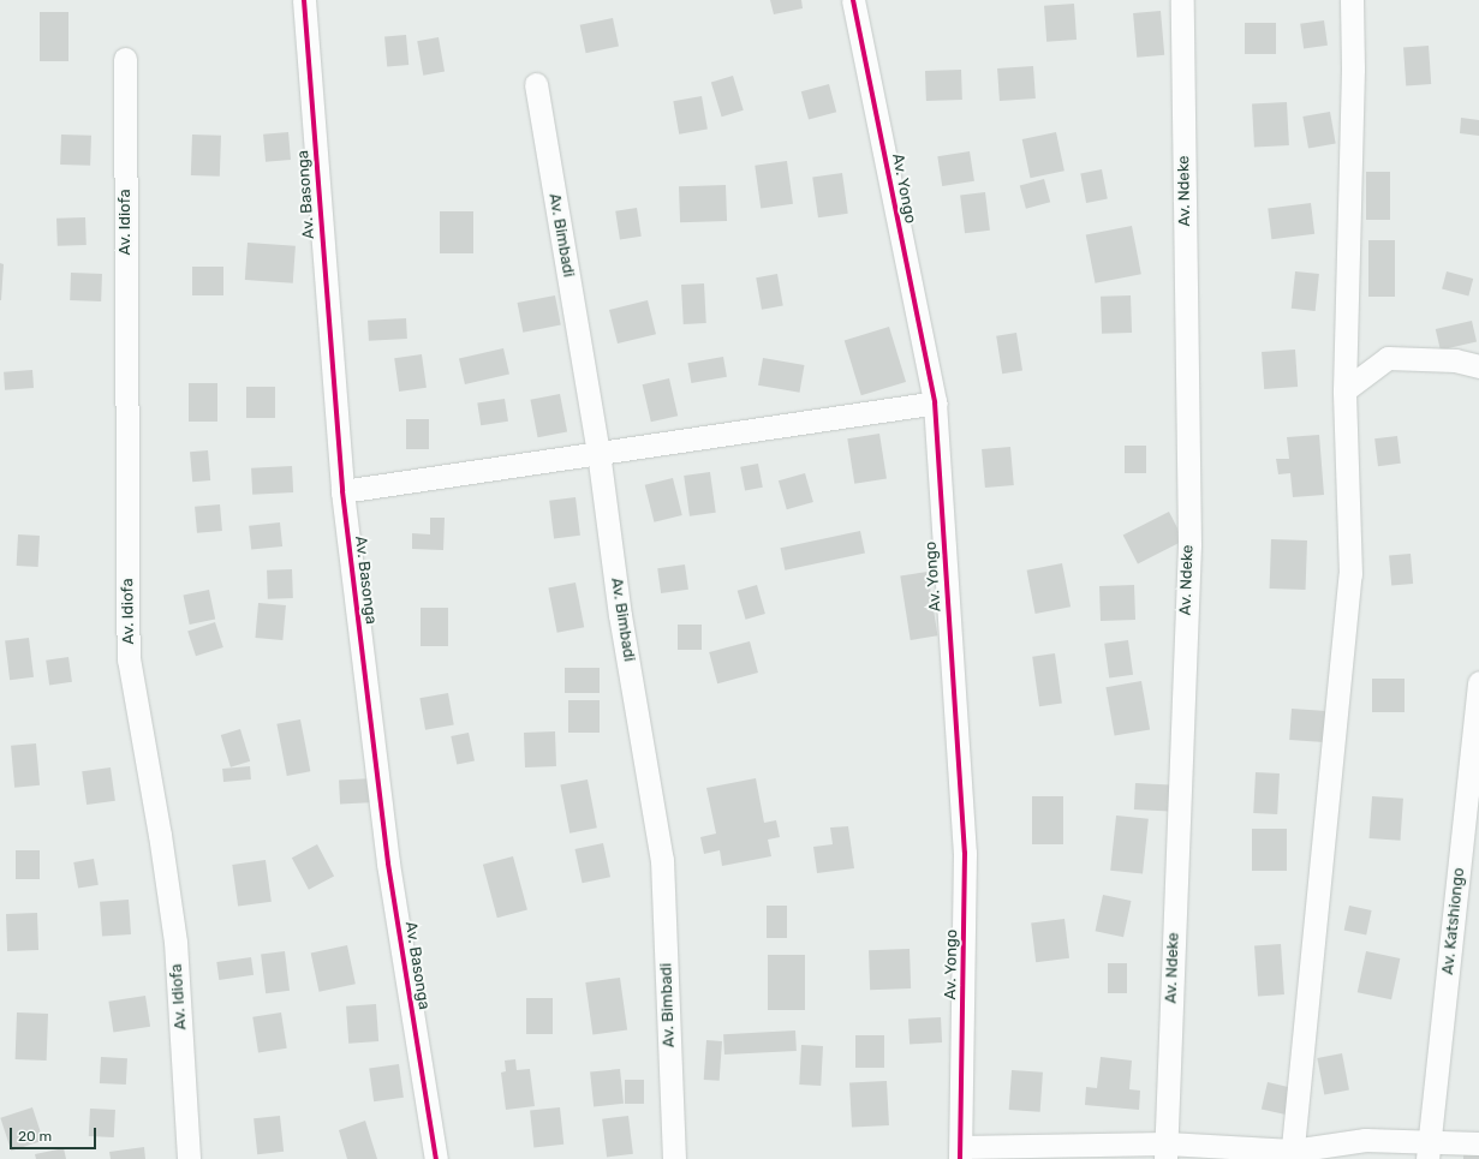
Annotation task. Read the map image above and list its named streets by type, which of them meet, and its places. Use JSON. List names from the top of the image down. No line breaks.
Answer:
{"streets":{"street":["Av. Yongo","Av. Ndeke","Av. Basonga","Av. Idiofa","Av. Bimbadi","Av. Katshiongo"]},"scale_bar":"20 m"}
